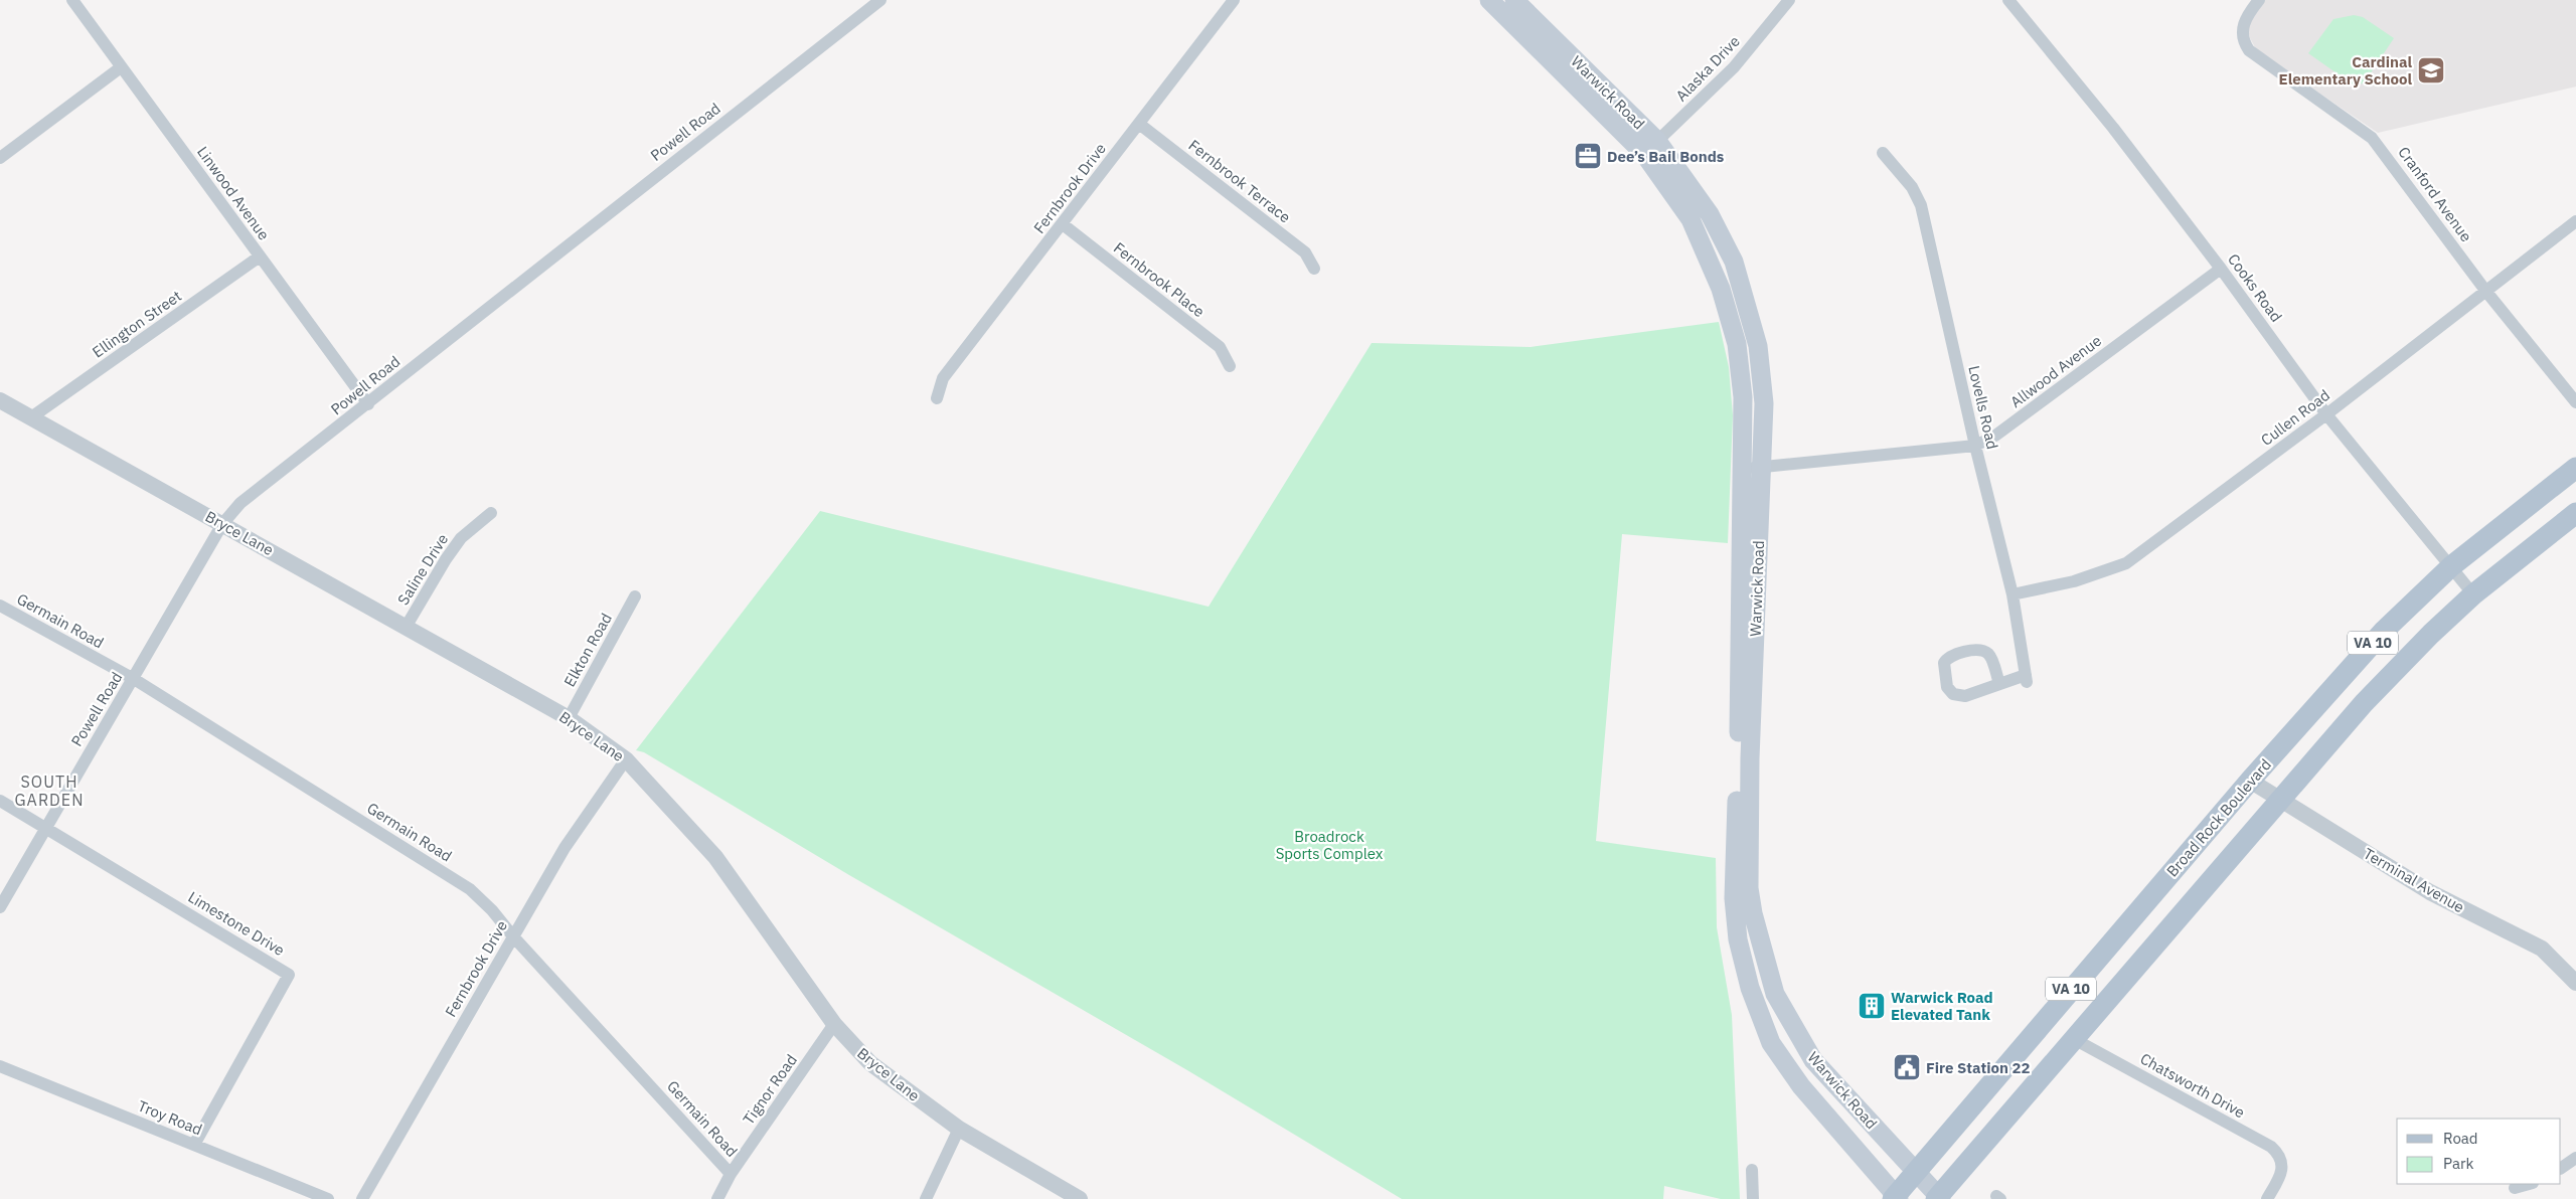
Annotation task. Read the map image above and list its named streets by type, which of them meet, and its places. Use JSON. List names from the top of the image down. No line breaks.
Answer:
{"streets":{"main road":["Warwick Road","VA 10","Broad Rock Boulevard"],"street":["Alaska Drive","Powell Road","Fernbrook Terrace","Fernbrook Drive","Linwood Avenue","Cranford Avenue","Fernbrook Place","Cooks Road","Ellington Street","Allwood Avenue","Lovells Road","Cullen Road","Bryce Lane","Saline Drive","Germain Road","Elkton Road","Terminal Avenue","Limestone Drive","Chatsworth Drive","Tignor Road","Troy Road"]},"crossings":[["Alaska Drive","Warwick Road"],["Warwick Road","Allwood Avenue"],["Warwick Road","VA 10"],["Warwick Road","Broad Rock Boulevard"],["Powell Road","Linwood Avenue"],["Powell Road","Bryce Lane"],["Powell Road","Germain Road"],["Powell Road","Limestone Drive"],["Fernbrook Terrace","Fernbrook Drive"],["Fernbrook Drive","Fernbrook Place"],["Fernbrook Drive","Bryce Lane"],["Fernbrook Drive","Germain Road"],["Linwood Avenue","Ellington Street"],["Cranford Avenue","Cullen Road"],["Cooks Road","Allwood Avenue"],["Cooks Road","Cullen Road"],["Cooks Road","VA 10"],["Cooks Road","Broad Rock Boulevard"],["Ellington Street","Bryce Lane"],["Allwood Avenue","Lovells Road"],["Lovells Road","Cullen Road"],["Bryce Lane","Saline Drive"],["Bryce Lane","Elkton Road"],["Bryce Lane","Tignor Road"],["Germain Road","Tignor Road"],["VA 10","Terminal Avenue"],["VA 10","Chatsworth Drive"],["Broad Rock Boulevard","Terminal Avenue"],["Limestone Drive","Troy Road"]],"districts":["SOUTH GARDEN"],"parks":["Broadrock Sports Complex"],"places":{"school or university":["Cardinal Elementary School"],"office":["Dee’s Bail Bonds"],"building":["Warwick Road Elevated Tank"],"public building":["Fire Station 22"]},"legend":["Road","Park"]}
